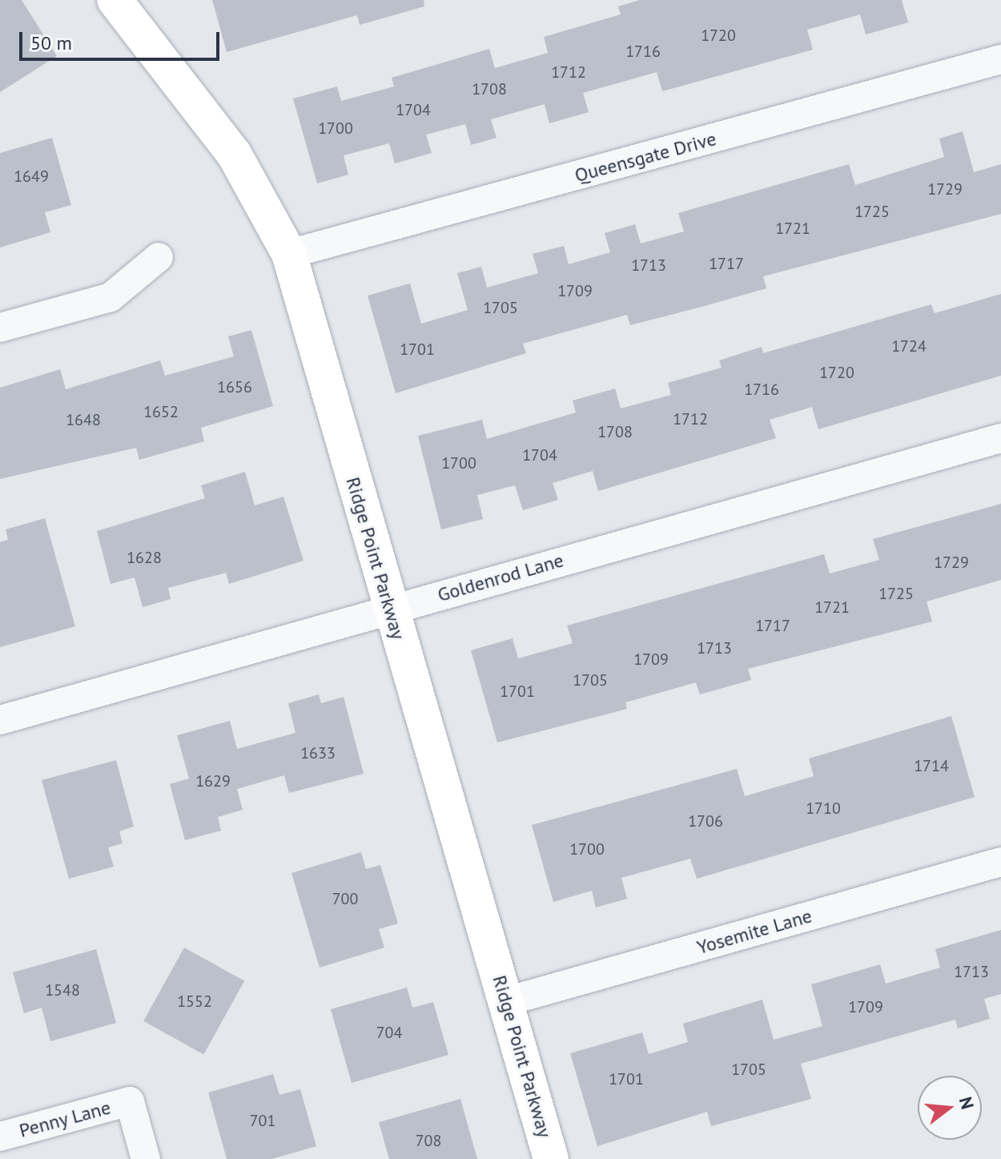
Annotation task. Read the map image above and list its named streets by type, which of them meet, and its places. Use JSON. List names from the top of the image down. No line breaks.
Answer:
{"streets":{"street":["Queensgate Drive","Ridge Point Parkway","Goldenrod Lane","Yosemite Lane","Penny Lane"]},"crossings":[["Queensgate Drive","Ridge Point Parkway"],["Ridge Point Parkway","Goldenrod Lane"],["Ridge Point Parkway","Yosemite Lane"]],"house_numbers":["1720","1716","1712","1708","1704","1700","1649","1729","1725","1721","1717","1713","1709","1705","1724","1701","1720","1656","1716","1652","1712","1648","1708","1704","1700","1628","1729","1725","1721","1717","1713","1709","1705","1701","1633","1714","1629","1710","1706","1700","700","1713","1548","1552","1709","704","1705","1701","701","708"],"scale_bar":"50 m","north":"right"}
